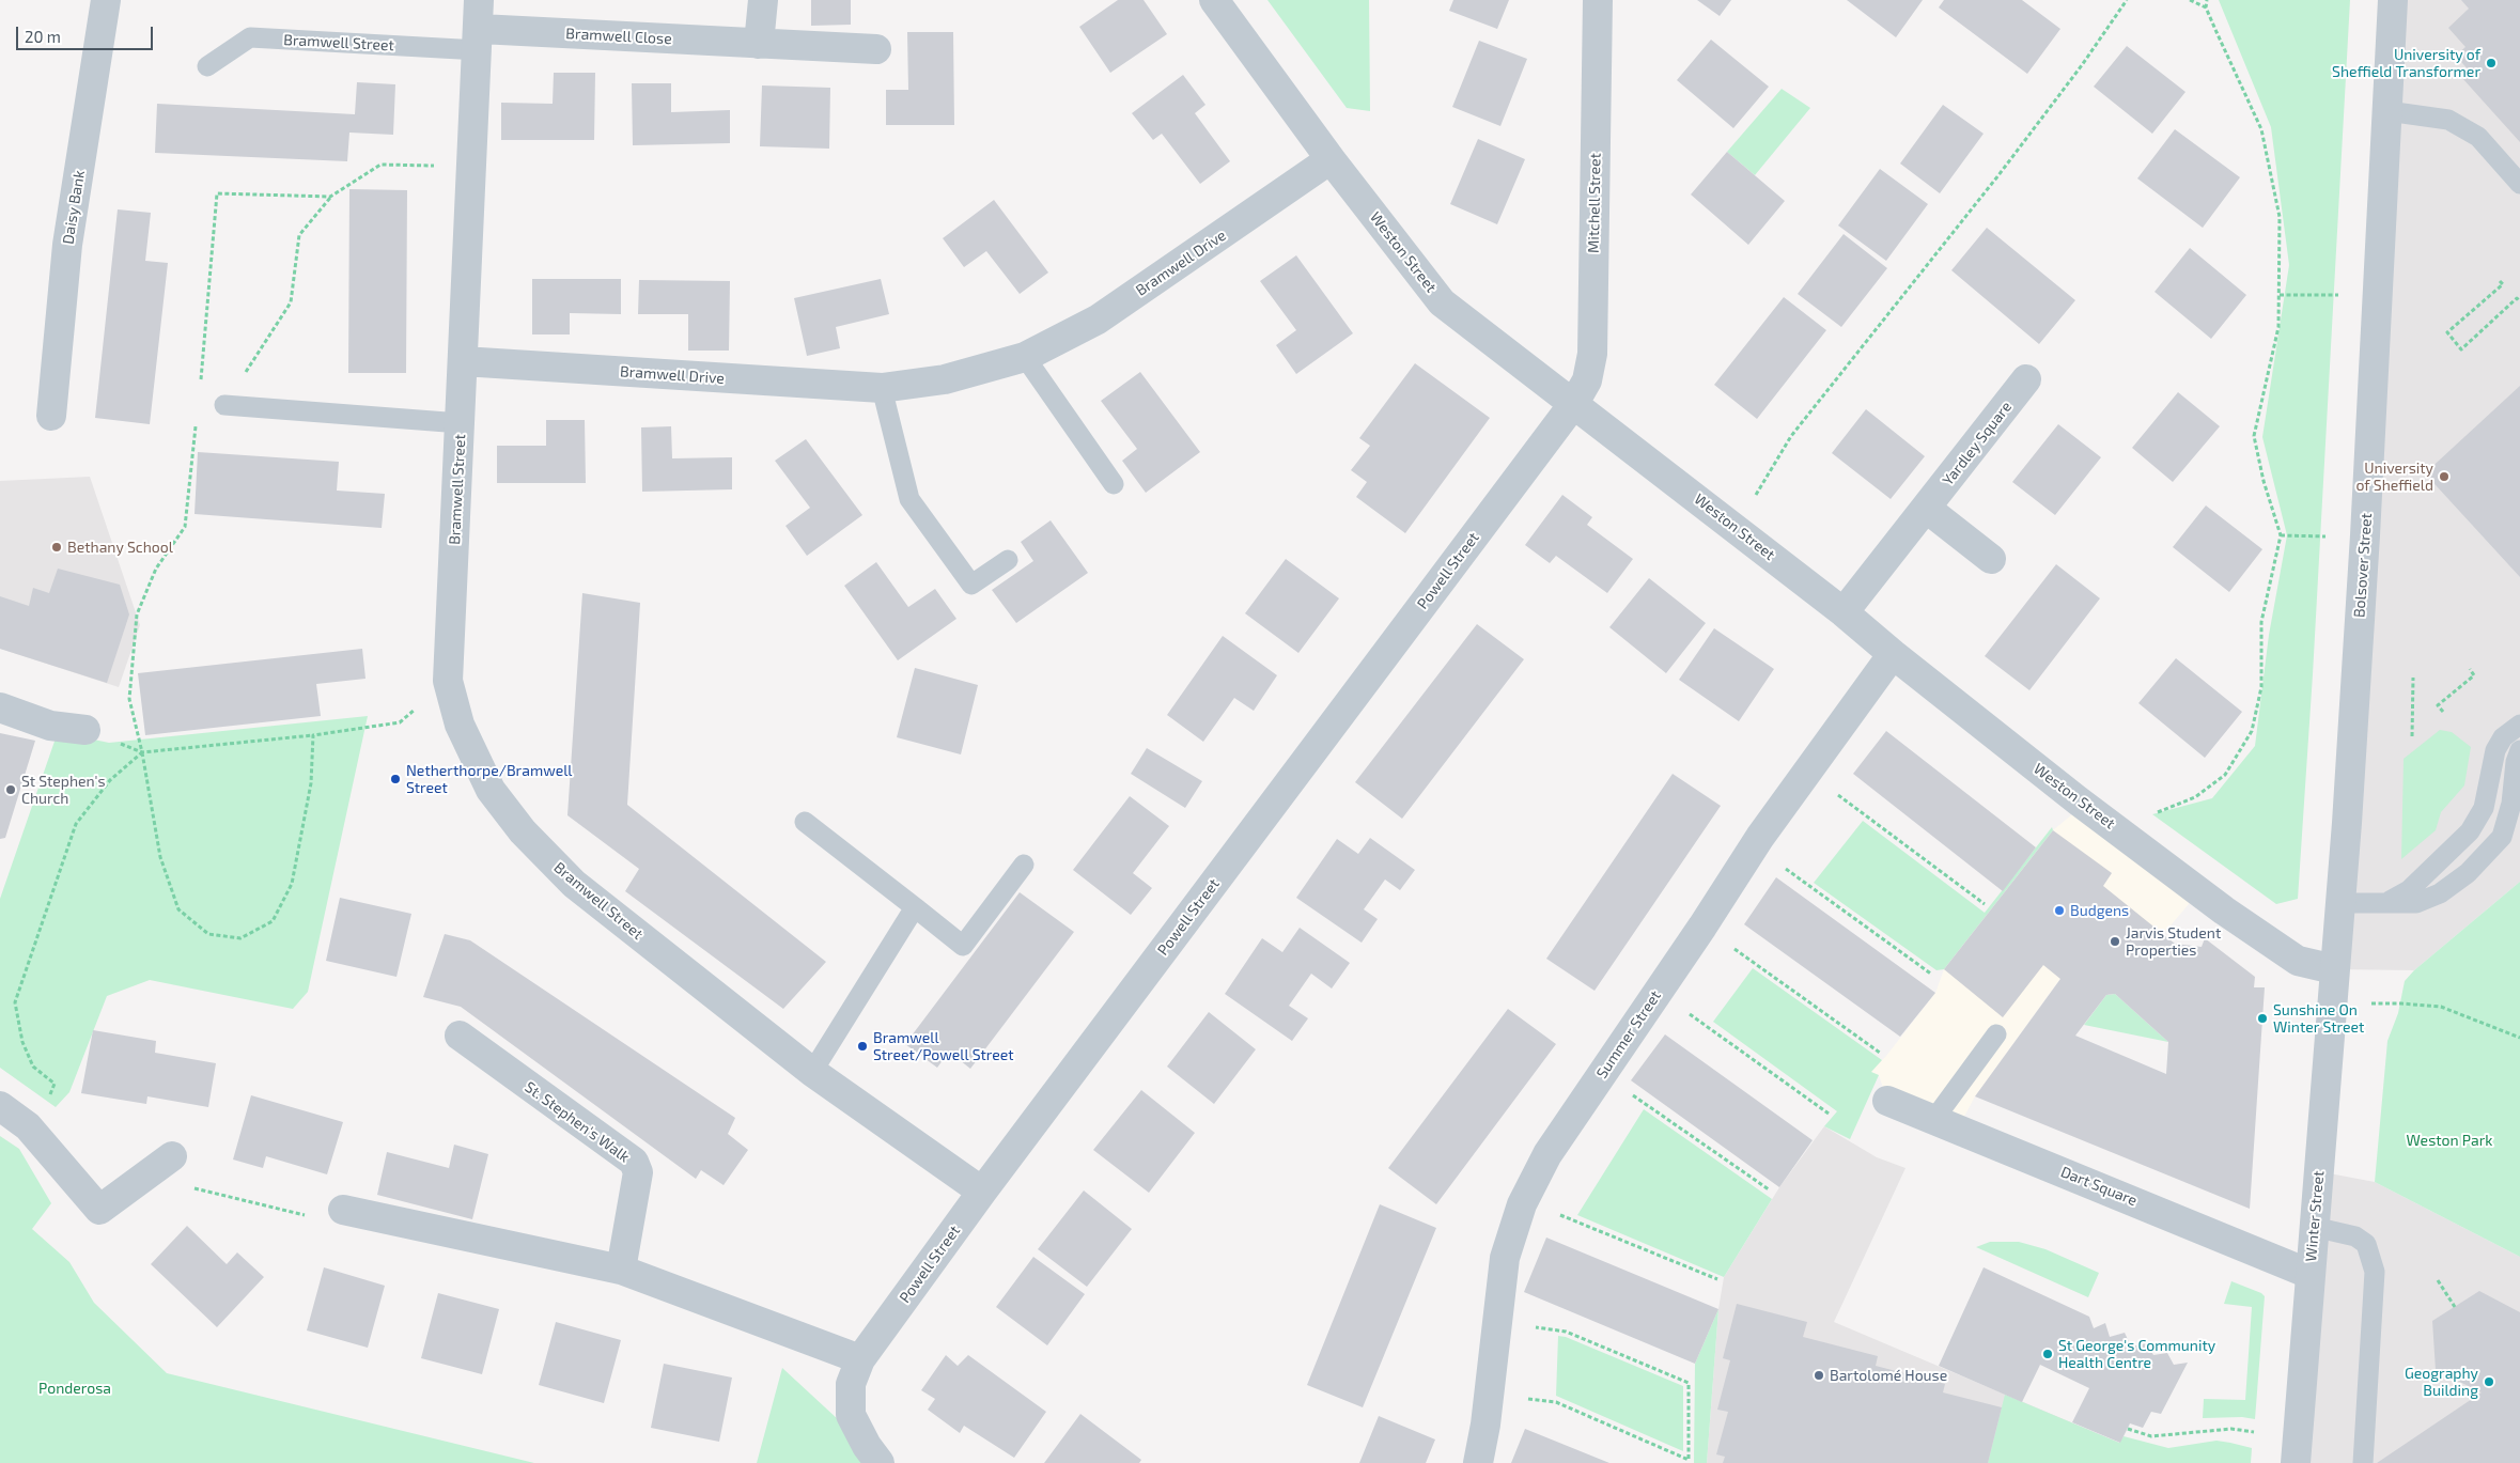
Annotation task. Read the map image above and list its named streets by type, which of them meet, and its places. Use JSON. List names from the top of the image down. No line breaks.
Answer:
{"streets":{"street":["Bramwell Close","Bramwell Street","Mitchell Street","Daisy Bank","Weston Street","Bramwell Drive","Yardley Square","Bolsover Street","Powell Street","Summer Street","St. Stephen's Walk","Dart Square","Winter Street"]},"crossings":[["Bramwell Close","Bramwell Street"],["Bramwell Street","Bramwell Drive"],["Bramwell Street","Powell Street"],["Mitchell Street","Weston Street"],["Mitchell Street","Powell Street"],["Weston Street","Bramwell Drive"],["Weston Street","Yardley Square"],["Weston Street","Bolsover Street"],["Weston Street","Powell Street"],["Weston Street","Summer Street"],["Weston Street","Winter Street"],["Bolsover Street","Winter Street"],["Dart Square","Winter Street"]],"parks":["Weston Park","Ponderosa"],"places":["University of Sheffield Transformer","University of Sheffield","Bethany School","Netherthorpe/Bramwell Street","St Stephen's Church","Budgens","Jarvis Student Properties","Sunshine On Winter Street","Bramwell Street/Powell Street","St George's Community Health Centre","Bartolomé House","Geography Building"],"scale_bar":"20 m"}
